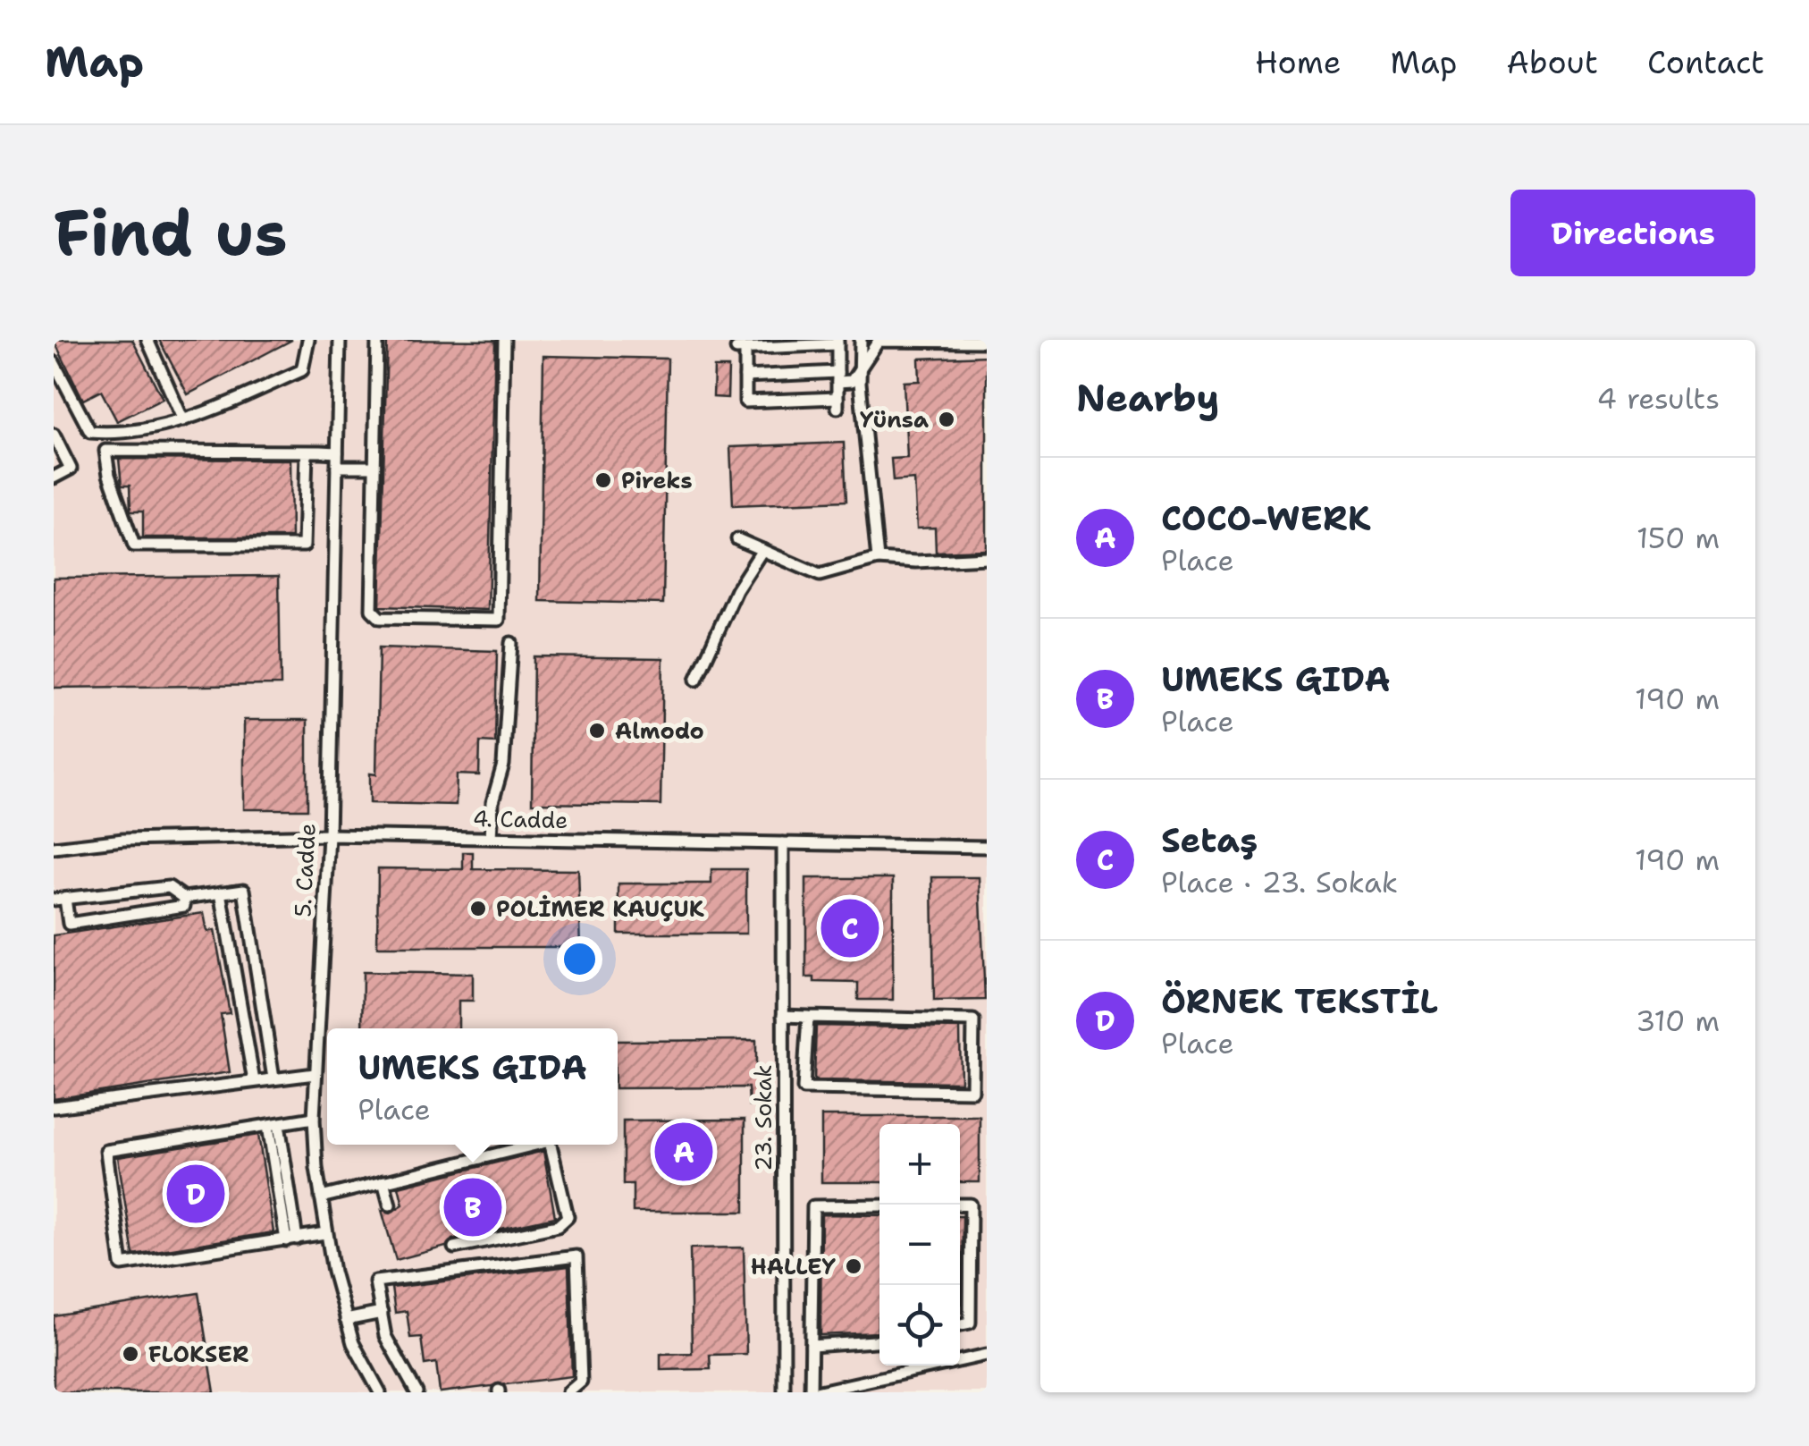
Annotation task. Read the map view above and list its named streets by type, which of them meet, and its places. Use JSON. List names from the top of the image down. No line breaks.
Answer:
{"streets":{"street":["4. Cadde","5. Cadde","23. Sokak"]},"crossings":[["4. Cadde","5. Cadde"],["4. Cadde","23. Sokak"]],"places":["Yünsa","Pireks","Almodo","POLİMER KAUÇUK","HALLEY","FLOKSER"],"page":{"header":"Map","nav":["Home","Map","About","Contact"],"buttons":"Directions","title":"Find us","heading":["Nearby","4 results"],"list":[{"mark":"A","name":"COCO-WERK","note":"Place","value":"150 m"},{"mark":"B","name":"UMEKS GIDA","note":"Place","value":"190 m"},{"mark":"C","name":"Setaş","note":"Place · 23. Sokak","value":"190 m"},{"mark":"D","name":"ÖRNEK TEKSTİL","note":"Place","value":"310 m"}],"pins":["C","A","D","B"],"popup":["UMEKS GIDA","Place"],"map_buttons":["+","−"]}}
